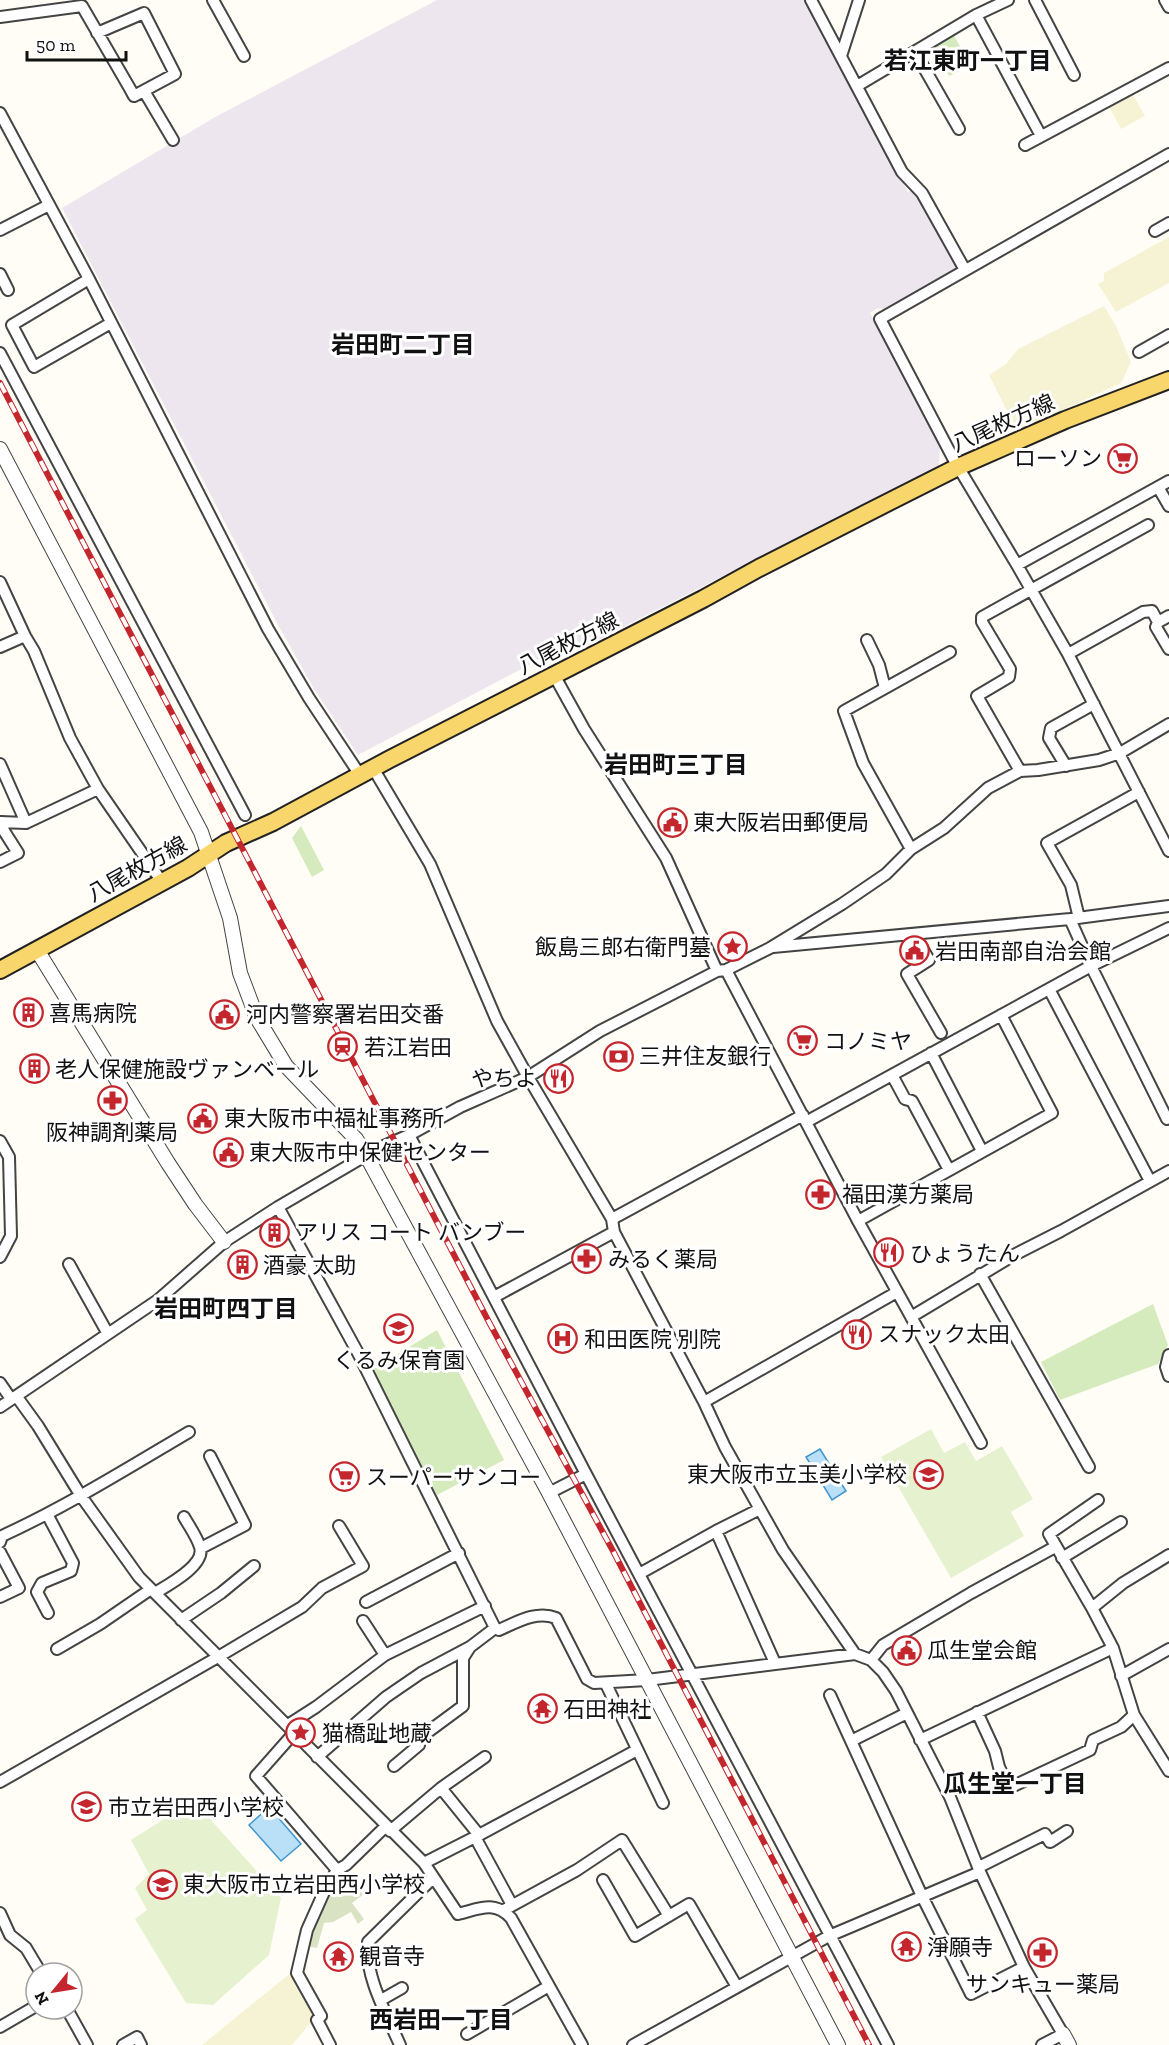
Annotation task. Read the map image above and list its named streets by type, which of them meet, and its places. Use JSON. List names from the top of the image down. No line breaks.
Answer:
{"streets":{"main road":["八尾枚方線"]},"districts":["若江東町一丁目","岩田町二丁目","岩田町三丁目","岩田町四丁目","瓜生堂一丁目","西岩田一丁目"],"places":{"supermarket":["ローソン","コノミヤ","スーパーサンコー"],"public building":["東大阪岩田郵便局","岩田南部自治会館","河内警察署岩田交番","東大阪市中福祉事務所","東大阪市中保健センター","瓜生堂会館"],"place":["飯島三郎右衛門墓","猫橋趾地蔵"],"building":["喜馬病院","老人保健施設ヴァンベール","アリス コート バンブー","酒豪 太助"],"station":["若江岩田"],"bank":["三井住友銀行"],"restaurant":["やちよ","ひょうたん","スナック太田"],"pharmacy":["阪神調剤薬局","福田漢方薬局","みるく薬局","サンキュー薬局"],"school or university":["くるみ保育園","東大阪市立玉美小学校","市立岩田西小学校","東大阪市立岩田西小学校"],"hospital":["和田医院 別院"],"temple":["石田神社","淨願寺","観音寺"]},"scale_bar":"50 m","north":"bottom left"}
